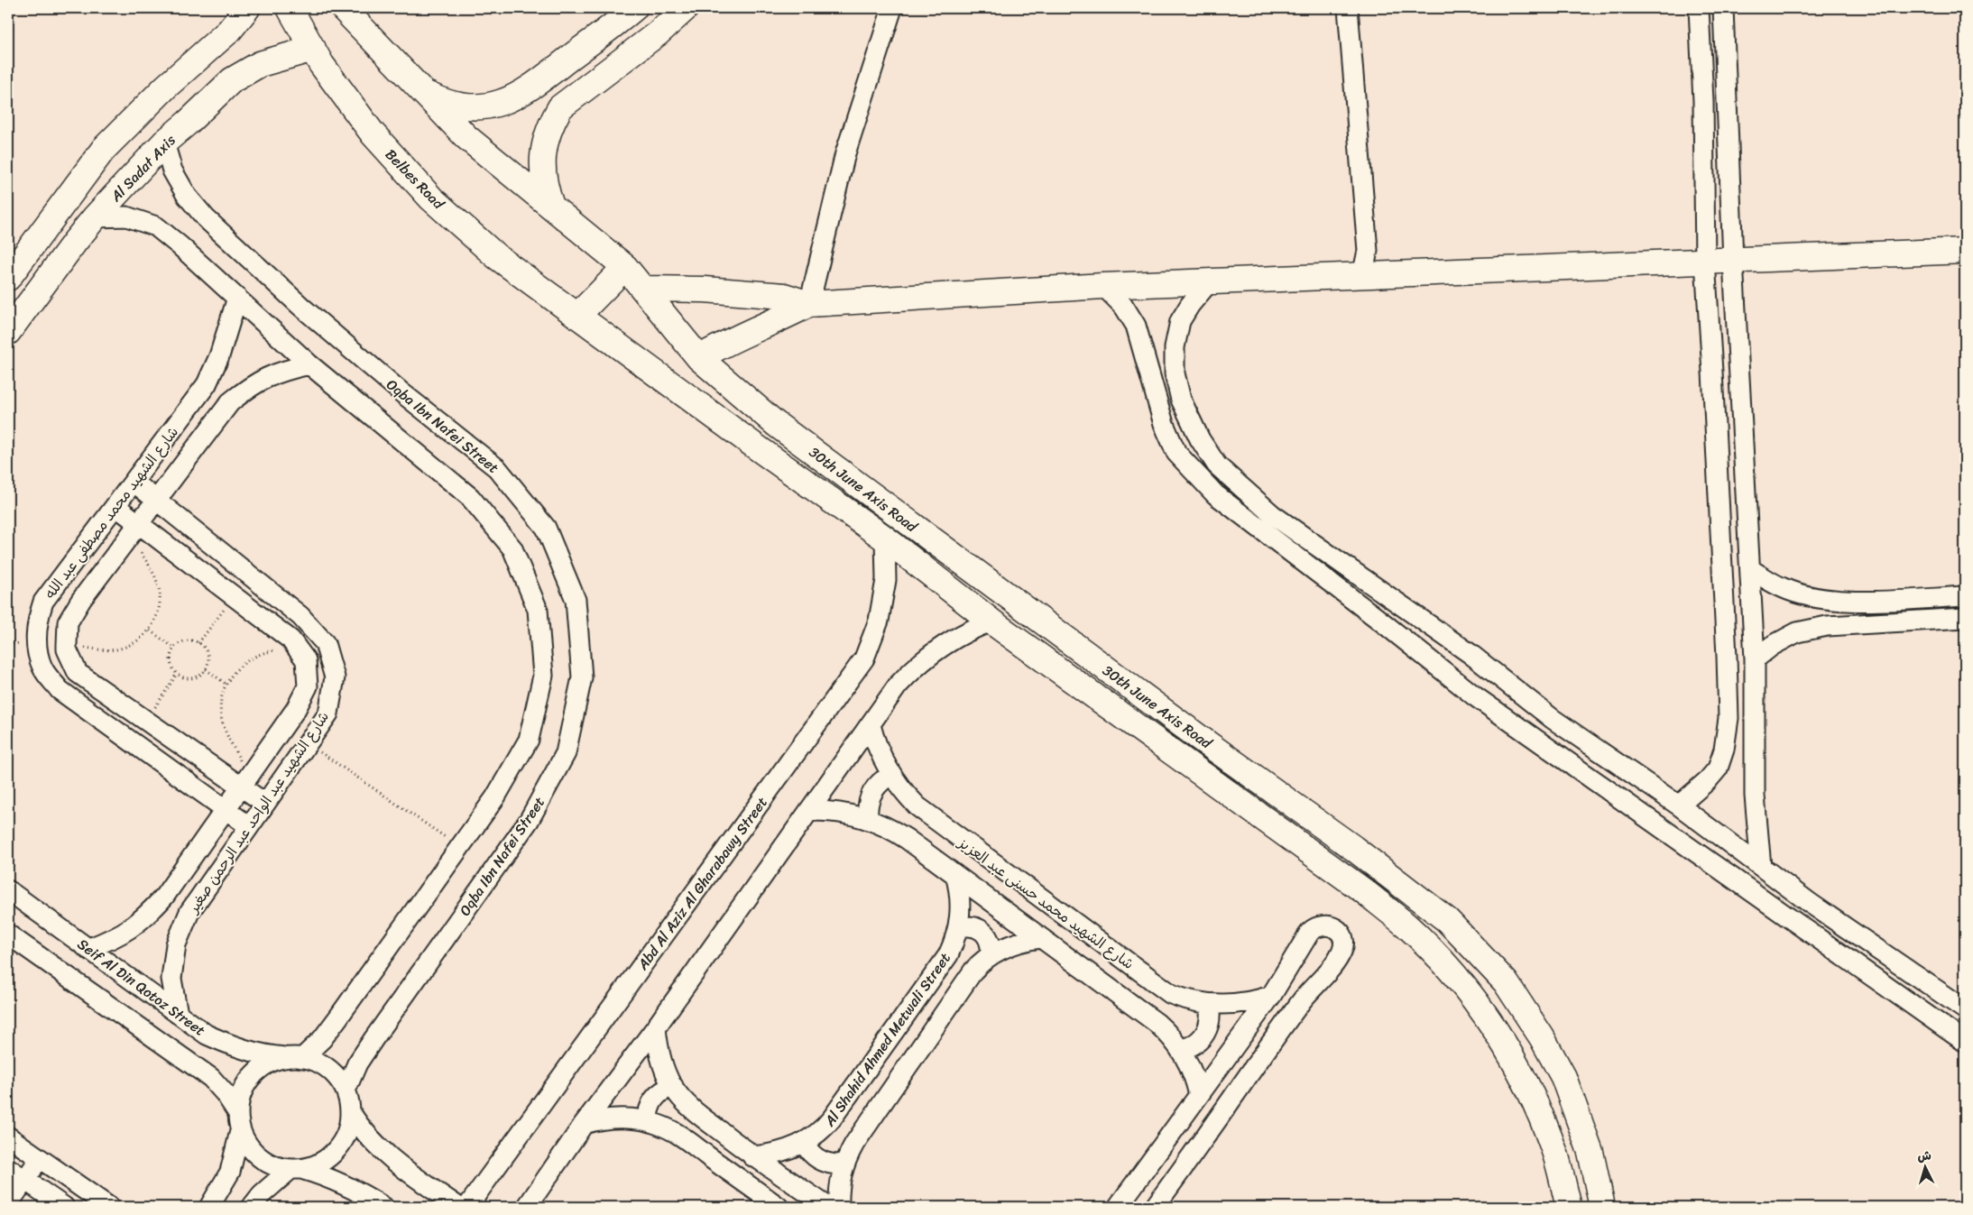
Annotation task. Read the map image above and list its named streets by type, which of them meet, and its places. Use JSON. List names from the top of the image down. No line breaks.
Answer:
{"streets":{"street":["Al Sadat Axis","Belbes Road","Oqba Ibn Nafei Street","30th June Axis Road","شارع الشهيد محمد مصطفى عبد الله","شارع الشهيد عبد الواحد عبد الرحمن صغير","Abd Al Aziz Al Gharabawy Street","شارع الشهيد محمد حسنى عبد العزيز","Seif Al Din Qotoz Street","Al Shahid Ahmed Metwali Street"]},"crossings":[["Al Sadat Axis","Belbes Road"],["Al Sadat Axis","Oqba Ibn Nafei Street"],["Belbes Road","30th June Axis Road"],["Oqba Ibn Nafei Street","Seif Al Din Qotoz Street"],["30th June Axis Road","Abd Al Aziz Al Gharabawy Street"],["شارع الشهيد محمد مصطفى عبد الله","شارع الشهيد عبد الواحد عبد الرحمن صغير"],["شارع الشهيد عبد الواحد عبد الرحمن صغير","Seif Al Din Qotoz Street"]],"north":"top"}
